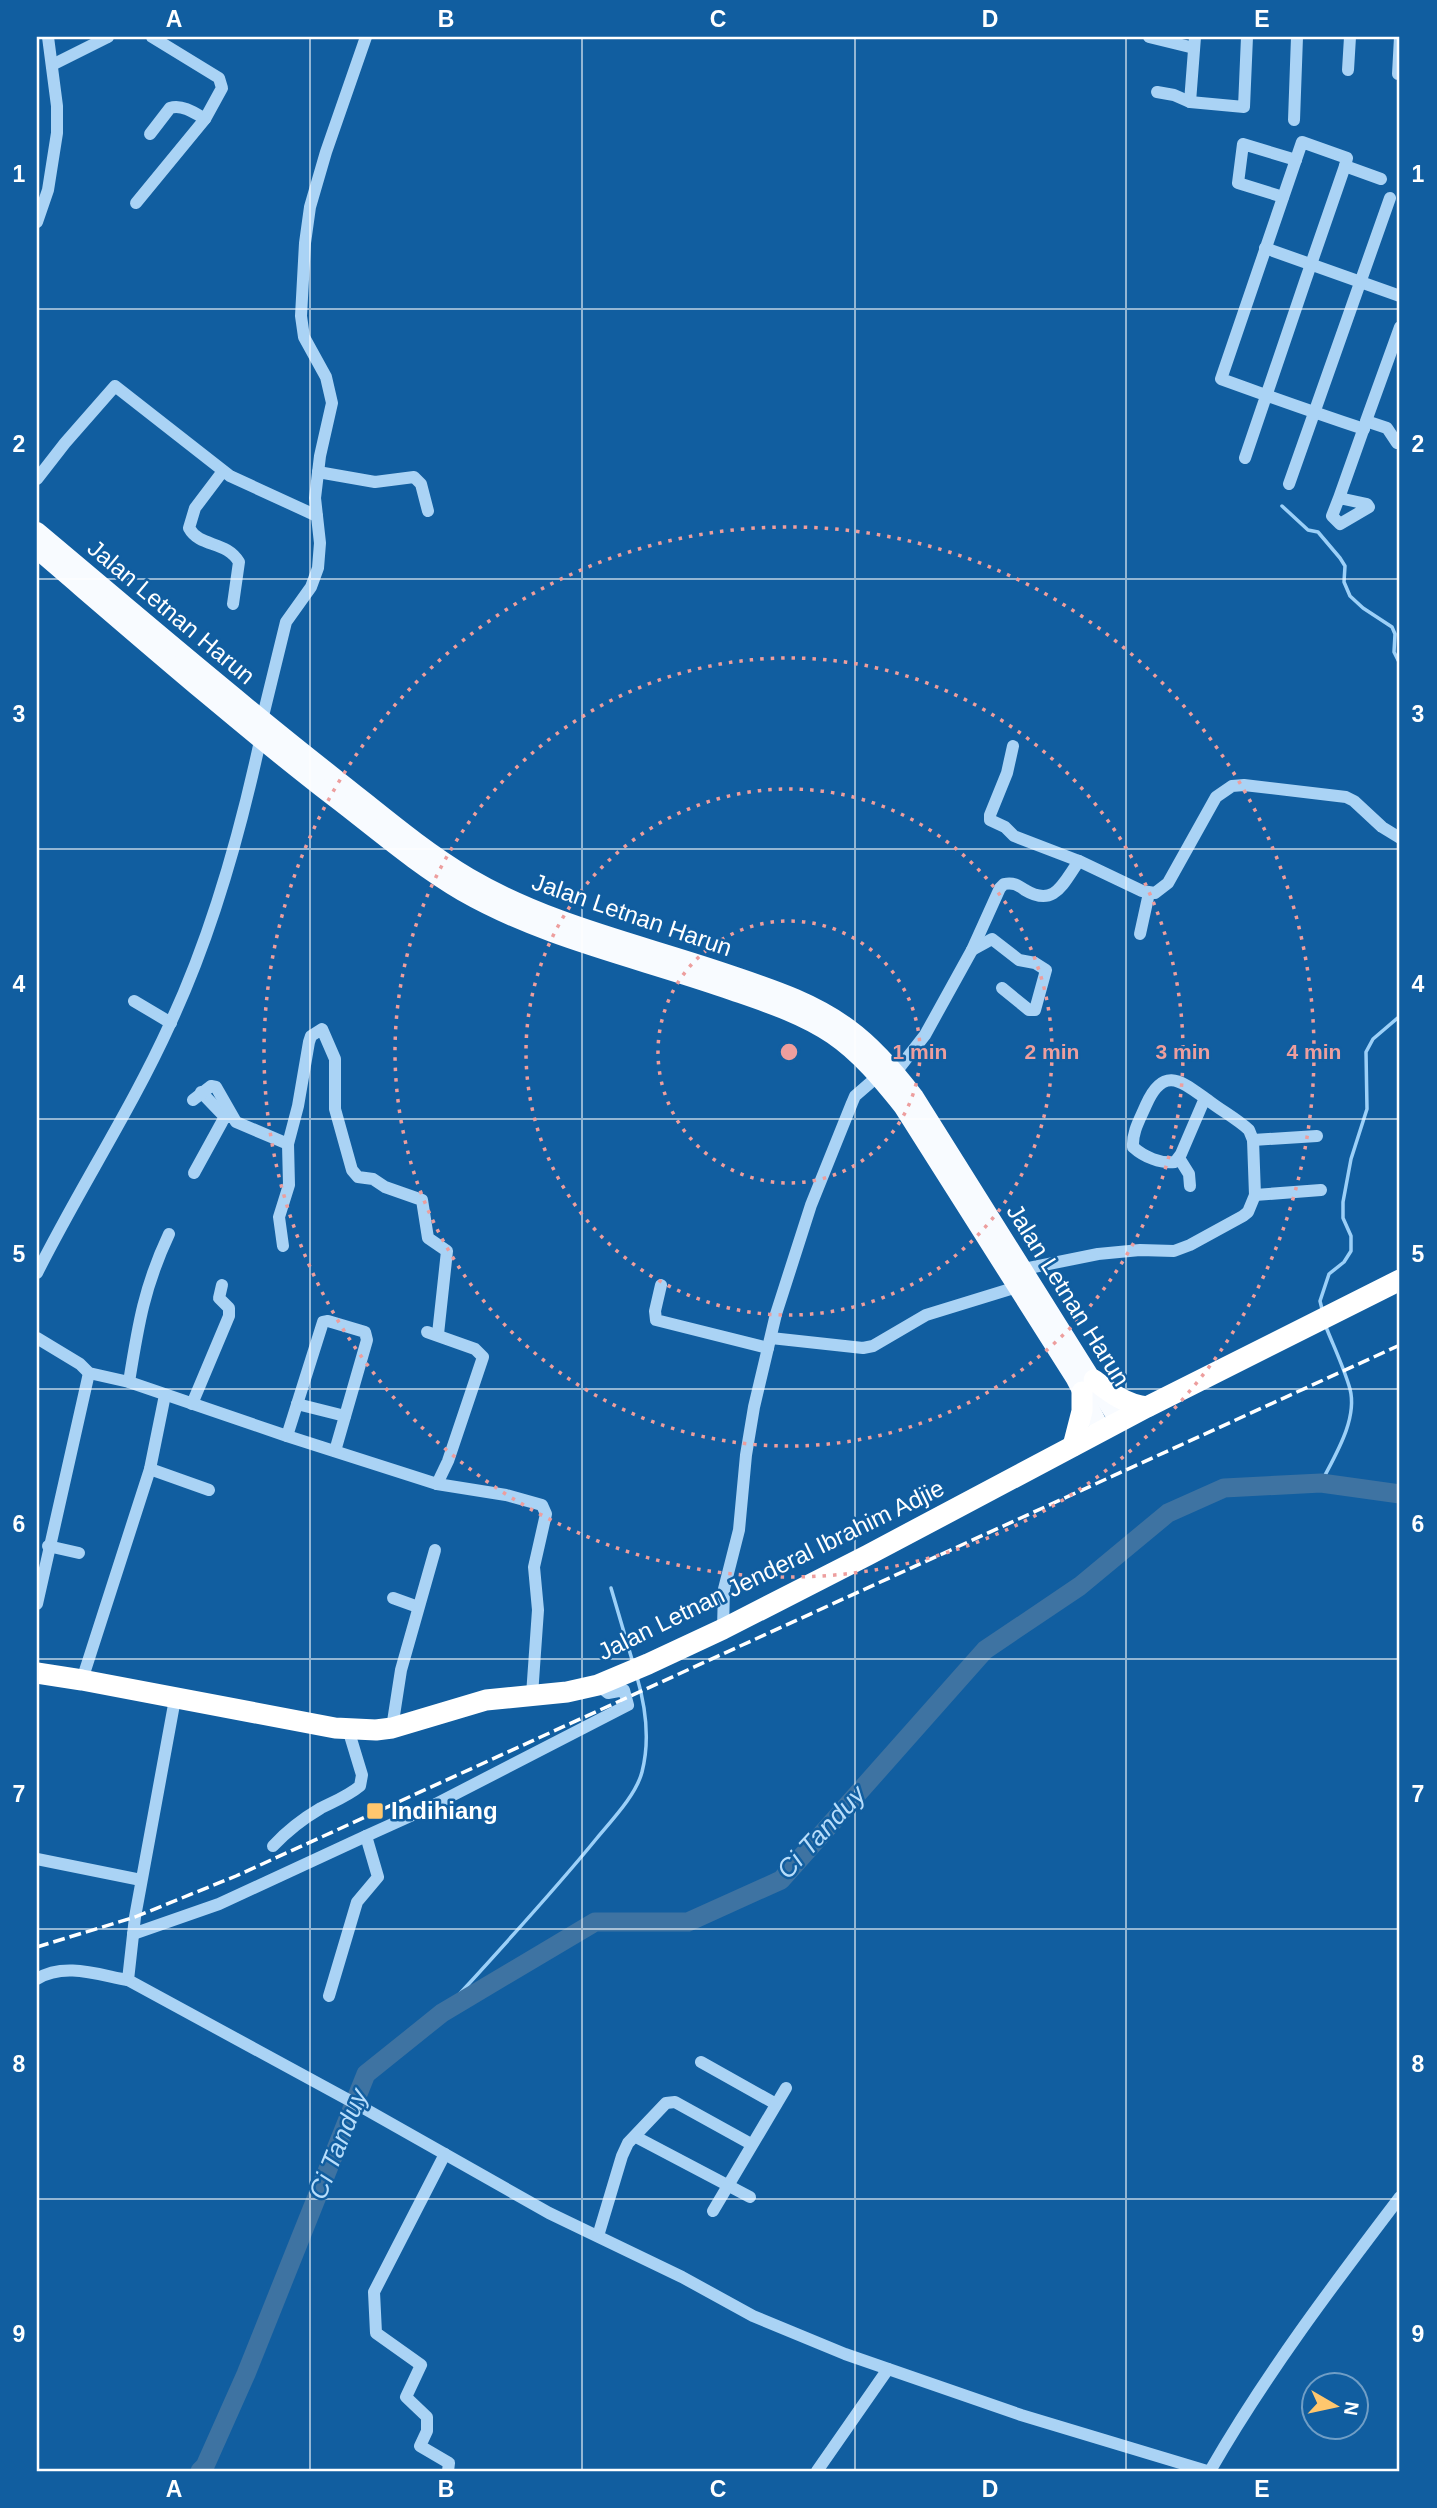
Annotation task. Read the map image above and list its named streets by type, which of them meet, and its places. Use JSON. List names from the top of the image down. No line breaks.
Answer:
{"streets":{"highway":["Jalan Letnan Jenderal Ibrahim Adjie"],"main road":["Jalan Letnan Harun"]},"crossings":[["Jalan Letnan Harun","Jalan Letnan Jenderal Ibrahim Adjie"]],"water":["Ci Tanduy"],"places":{"transit":["Indihiang"]},"north":"right","grid":{"columns":["A","B","C","D","E"],"rows":["1","2","3","4","5","6","7","8","9"]},"rings":["1 min","2 min","3 min","4 min"]}
